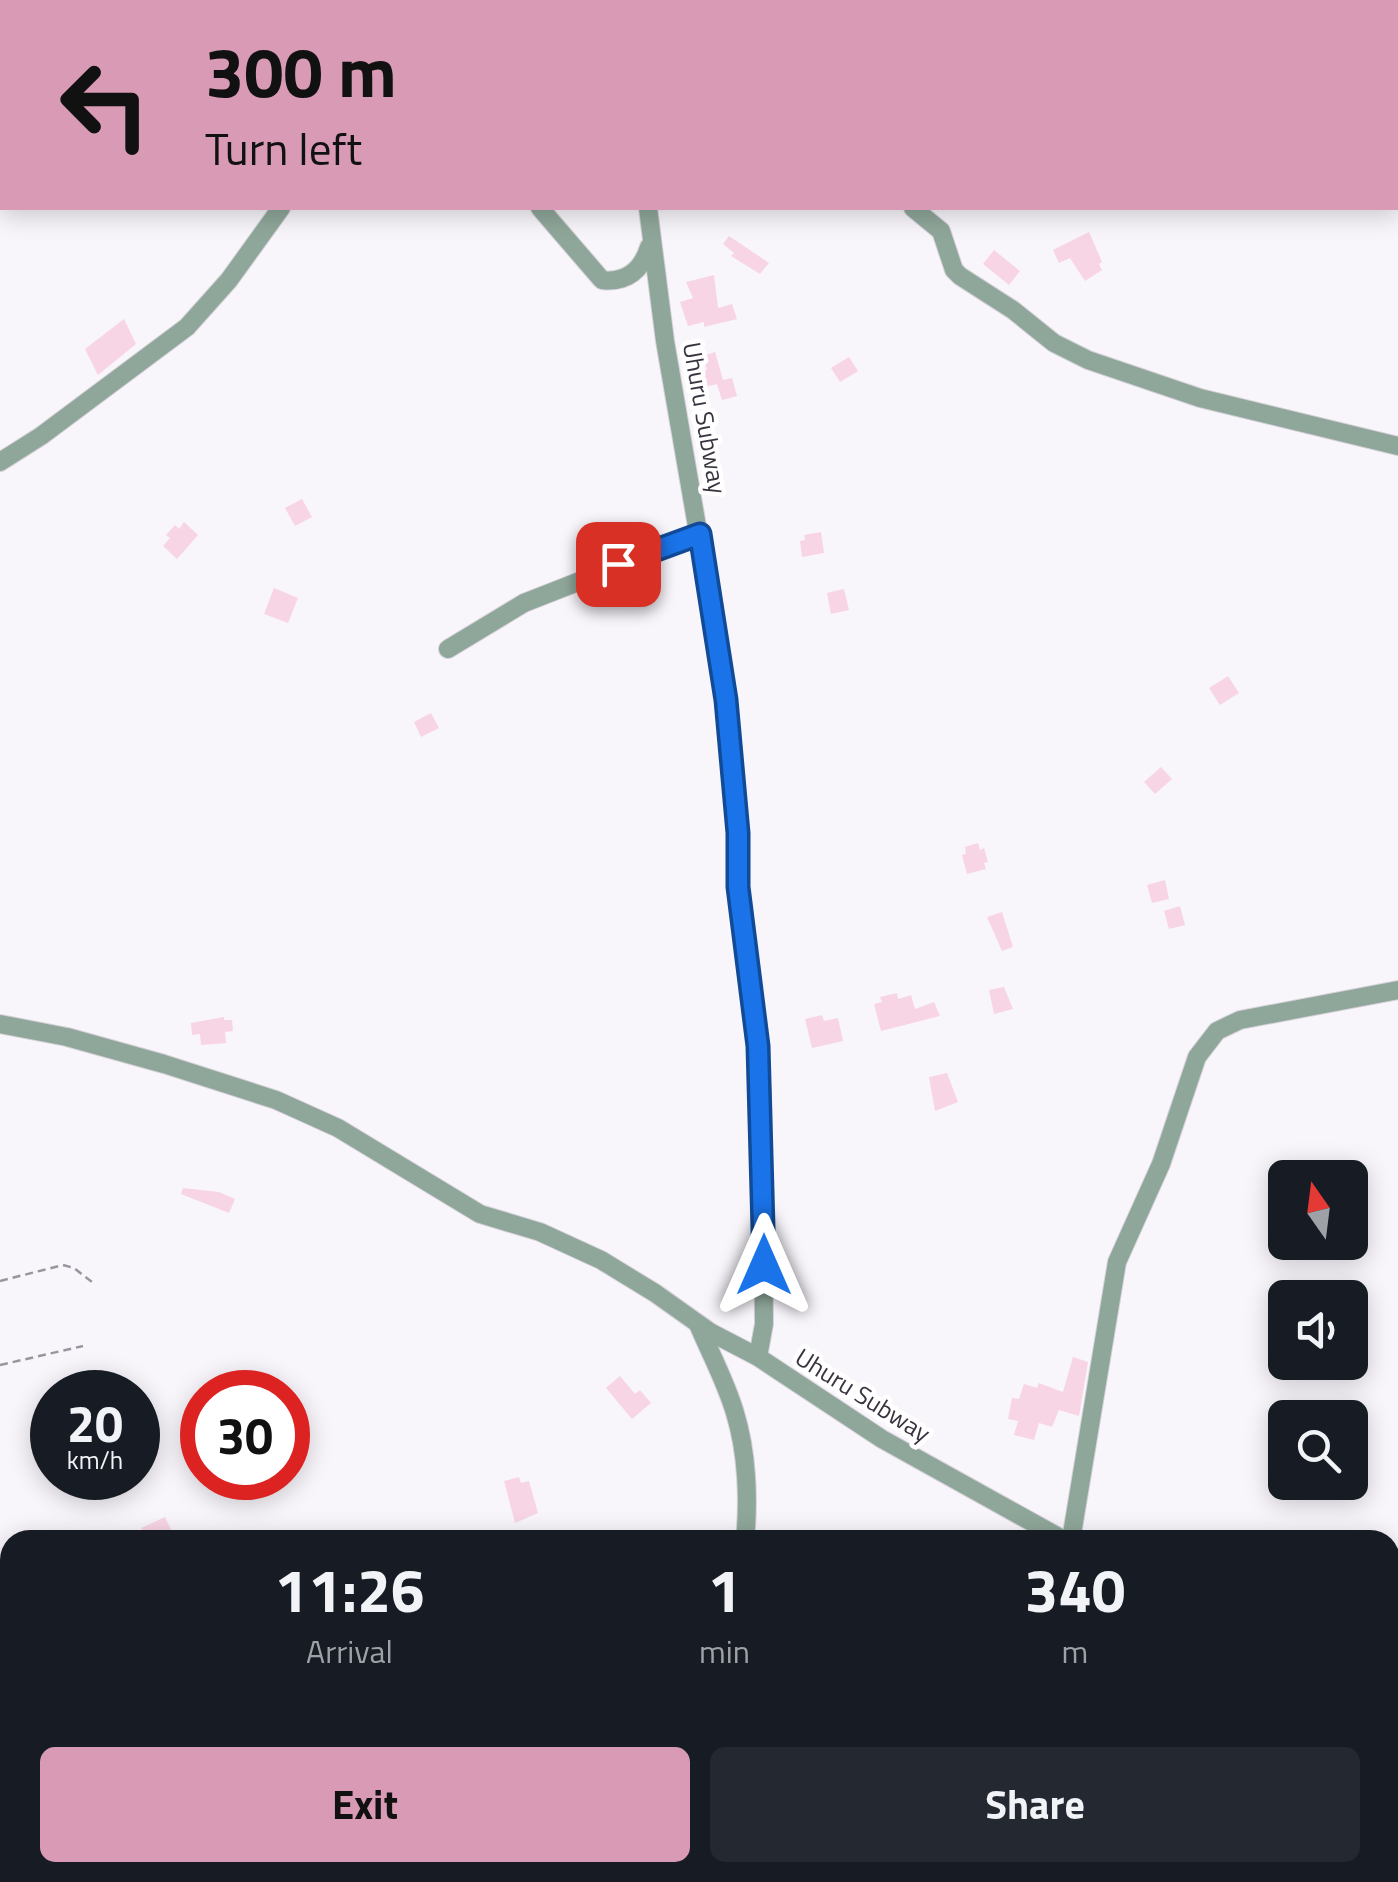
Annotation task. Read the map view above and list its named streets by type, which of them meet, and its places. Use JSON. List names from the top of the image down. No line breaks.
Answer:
{"streets":{"street":["Uhuru Subway"]},"north":"top","page":{"turn":["300 m","Turn left"],"speed":"20 km/h","limit":"30","eta":["11:26","Arrival","1","min","340","m"],"buttons":["Exit","Share"]}}
